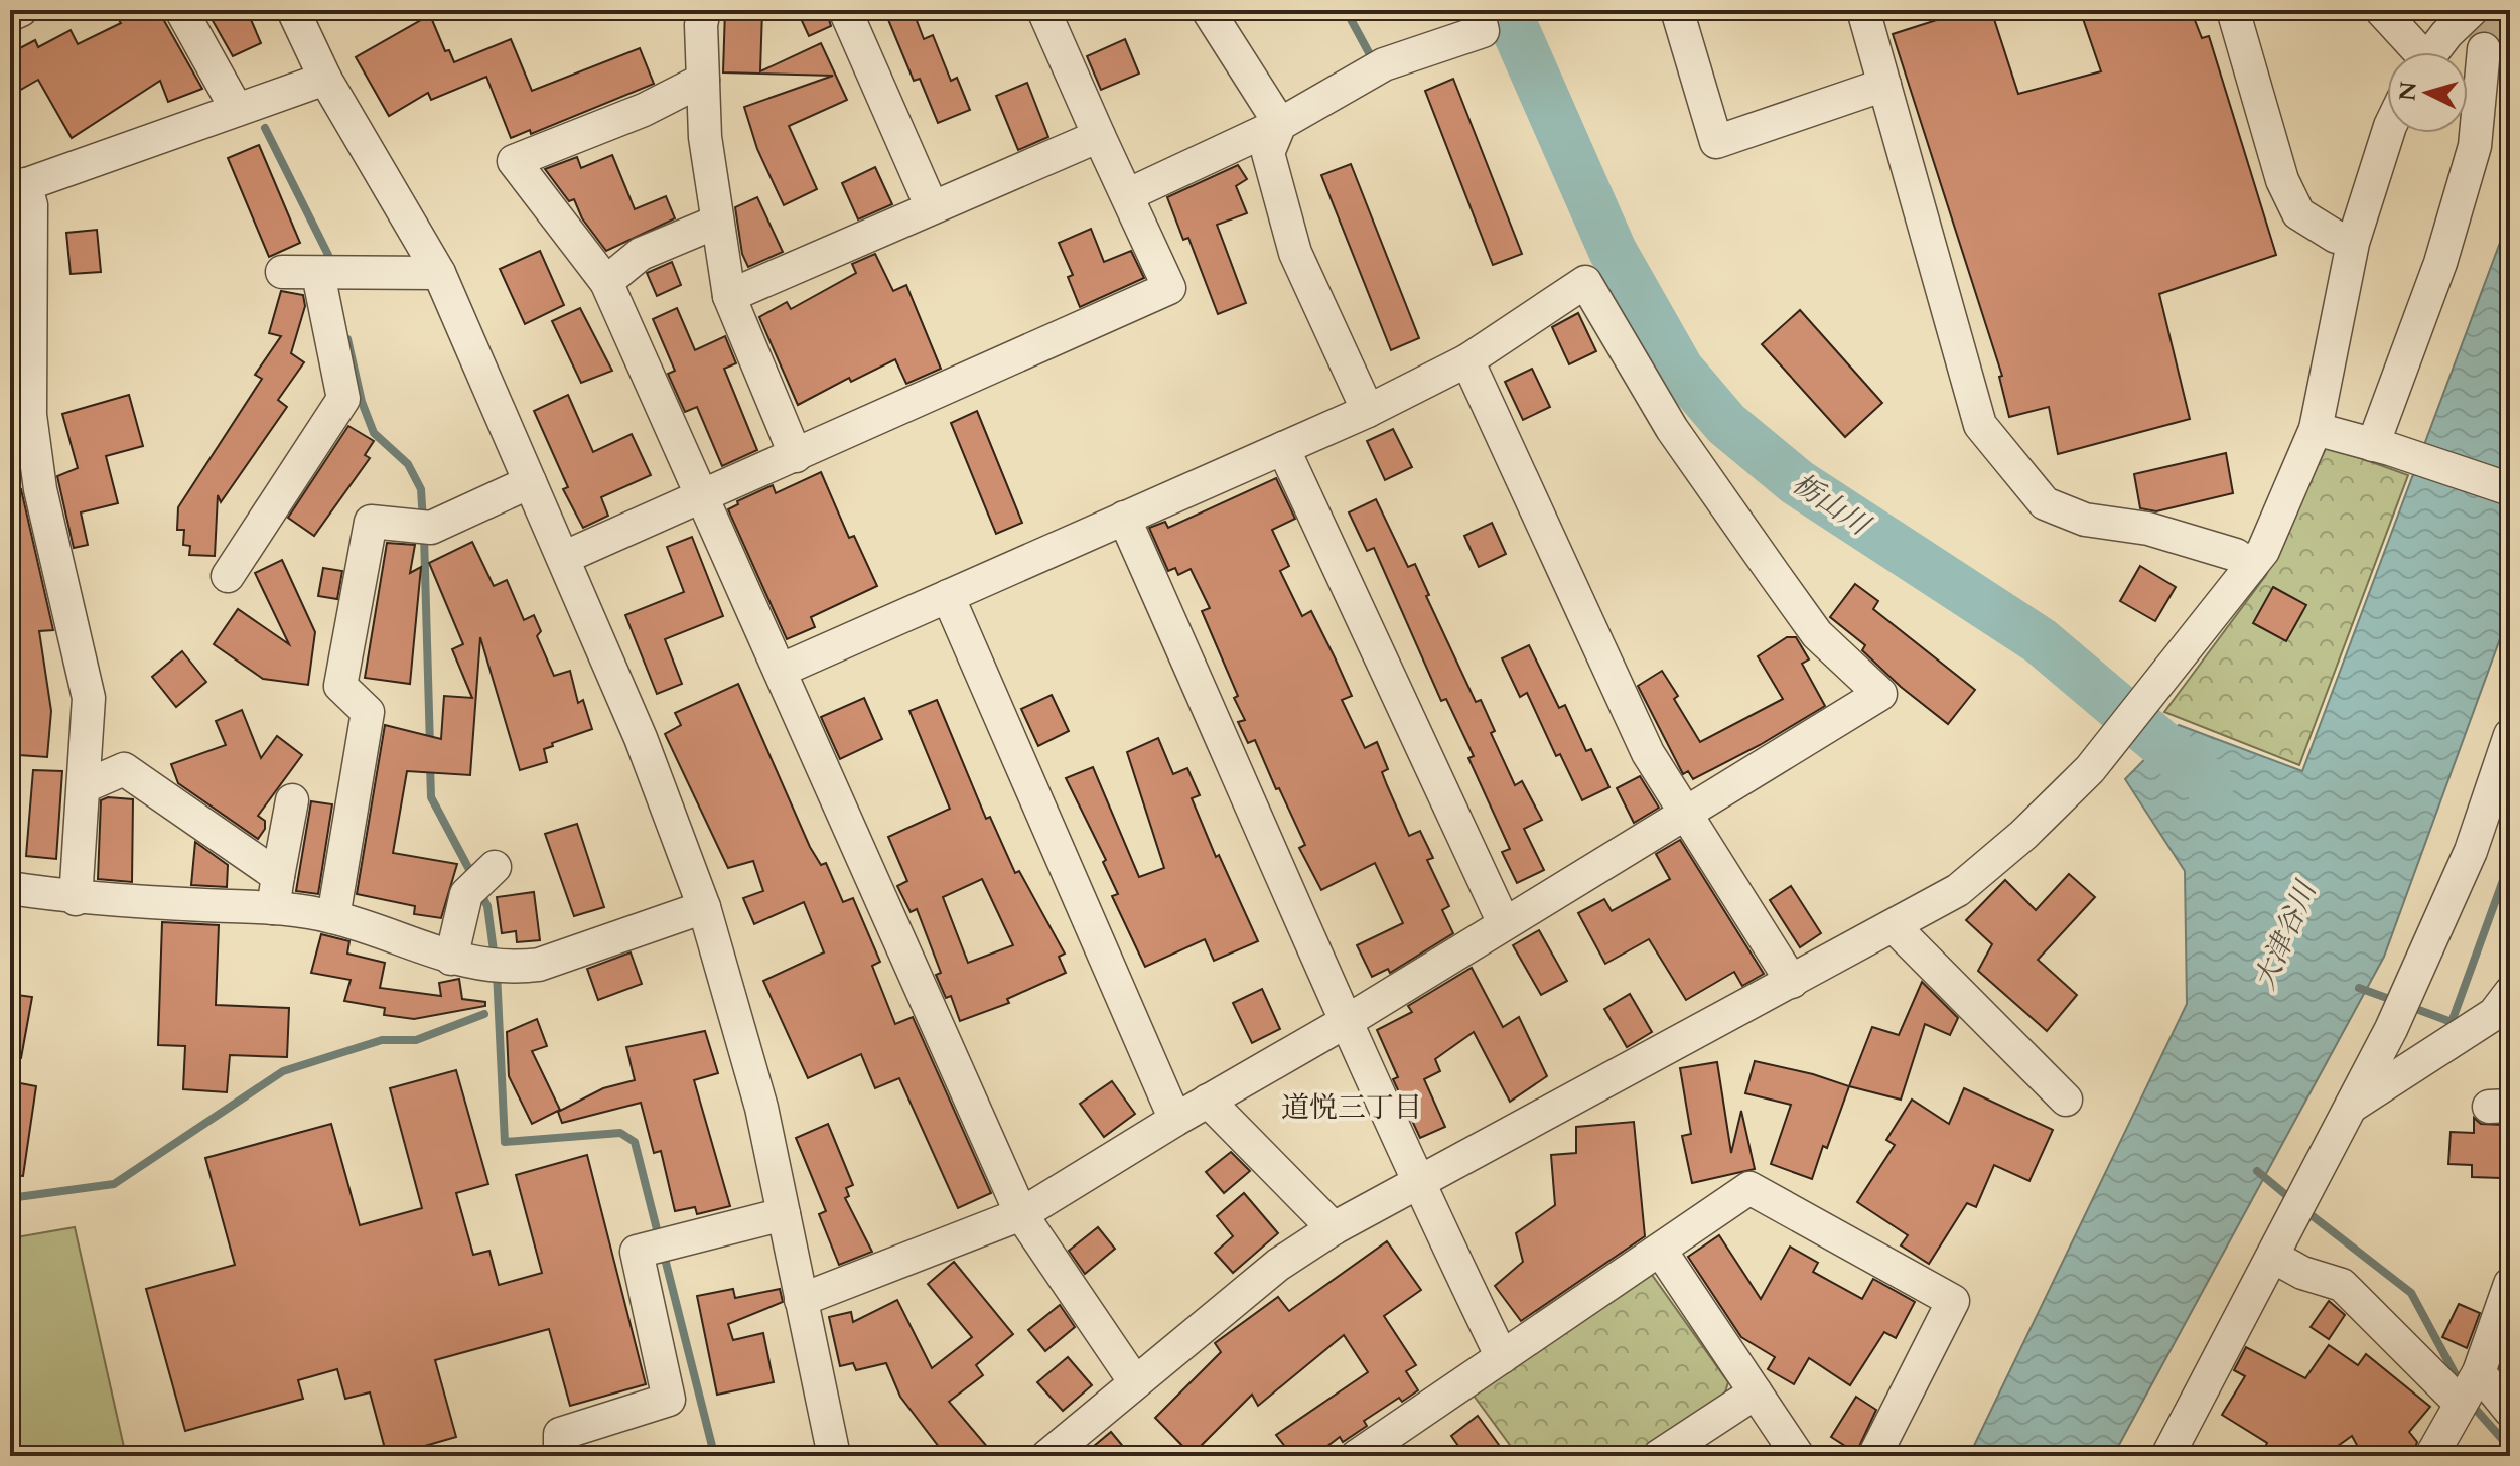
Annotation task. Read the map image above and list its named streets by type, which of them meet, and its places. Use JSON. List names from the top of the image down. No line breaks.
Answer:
{"districts":["道悦三丁目"],"water":["栃山川","大津谷川"],"north":"left"}
